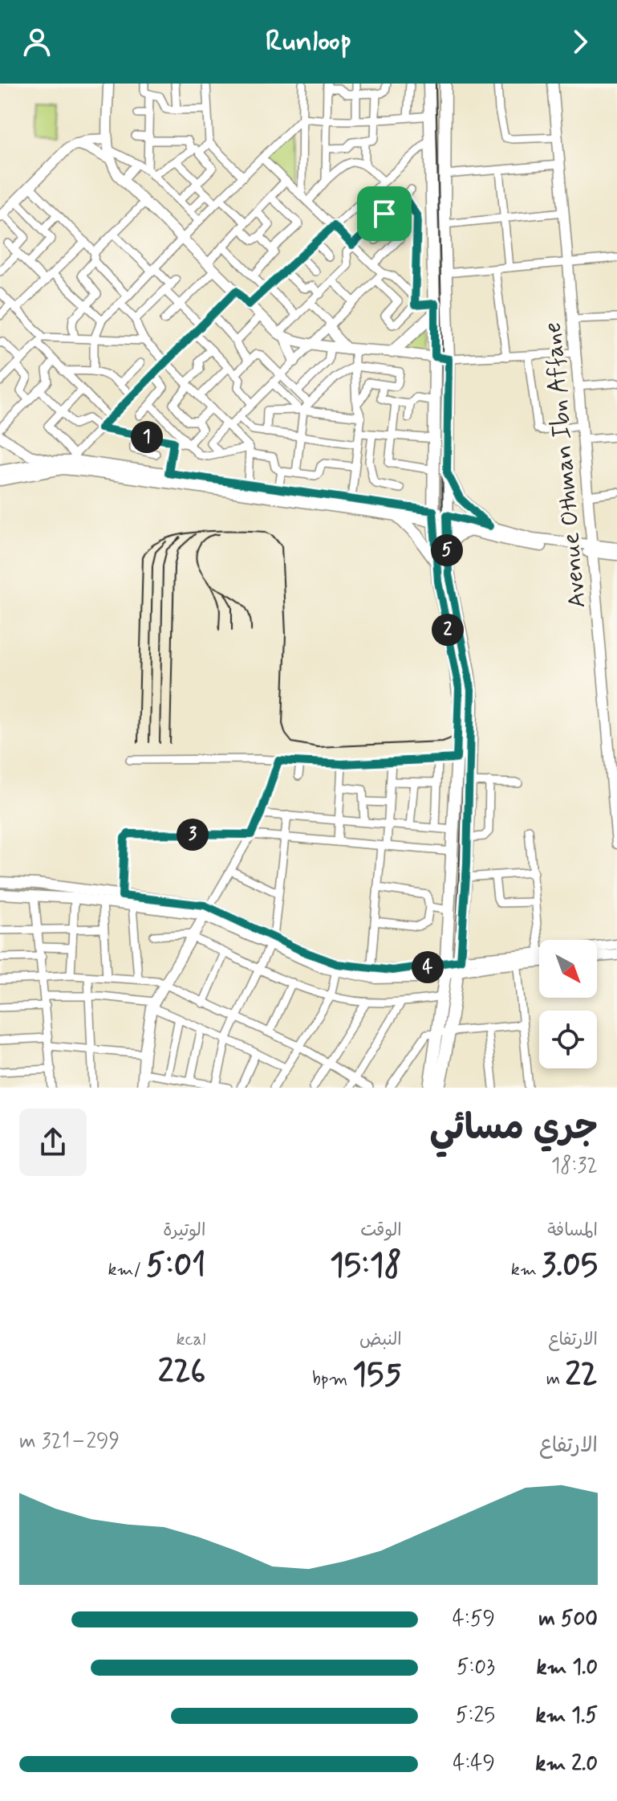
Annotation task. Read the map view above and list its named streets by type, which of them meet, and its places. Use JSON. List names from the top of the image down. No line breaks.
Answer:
{"streets":{"street":["Avenue Othman Ibn Affane"]},"north":"bottom right","page":{"header":"Runloop","pins":["1","5","2","3","4"],"heading":["جري مسائي","18:32"],"stats":[["المسافة","3.05 km"],["الوقت","15:18"],["الوتيرة","5:01 /km"],["الارتفاع","22 m"],["النبض","155 bpm"],["kcal","226"]],"chart":["الارتفاع","299–321 m"],"list":[{"name":"500 m","note":"4:59"},{"name":"1.0 km","note":"5:03"},{"name":"1.5 km","note":"5:25"},{"name":"2.0 km","note":"4:49"}]}}
